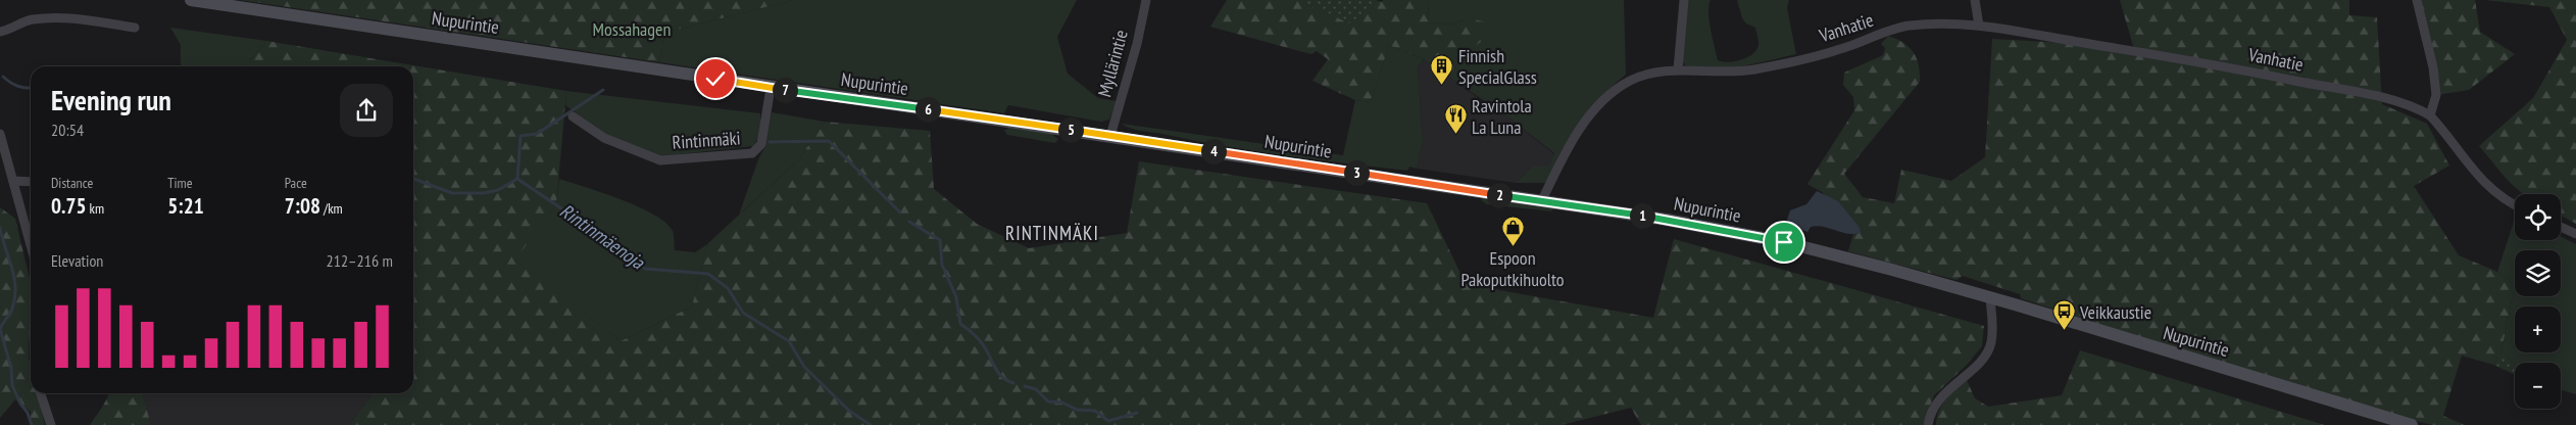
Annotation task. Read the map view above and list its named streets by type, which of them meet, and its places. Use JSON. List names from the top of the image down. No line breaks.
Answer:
{"streets":{"main road":["Nupurintie"],"street":["Vanhatie","Myllärintie","Rintinmäki"]},"crossings":[["Nupurintie","Vanhatie"],["Nupurintie","Myllärintie"],["Nupurintie","Rintinmäki"]],"districts":["RINTINMÄKI"],"water":["Rintinmäenoja"],"parks":["Mossahagen"],"places":{"building":["Finnish SpecialGlass"],"restaurant":["Ravintola La Luna"],"shop":["Espoon Pakoputkihuolto"],"bus stop":["Veikkaustie"]},"page":{"heading":["Evening run","20:54"],"pins":["7","6","5","4","3","2","1"],"stats":[["Distance","0.75 km"],["Time","5:21"],["Pace","7:08 /km"]],"map_buttons":["+","−"],"chart":["Elevation","212–216 m"]}}
